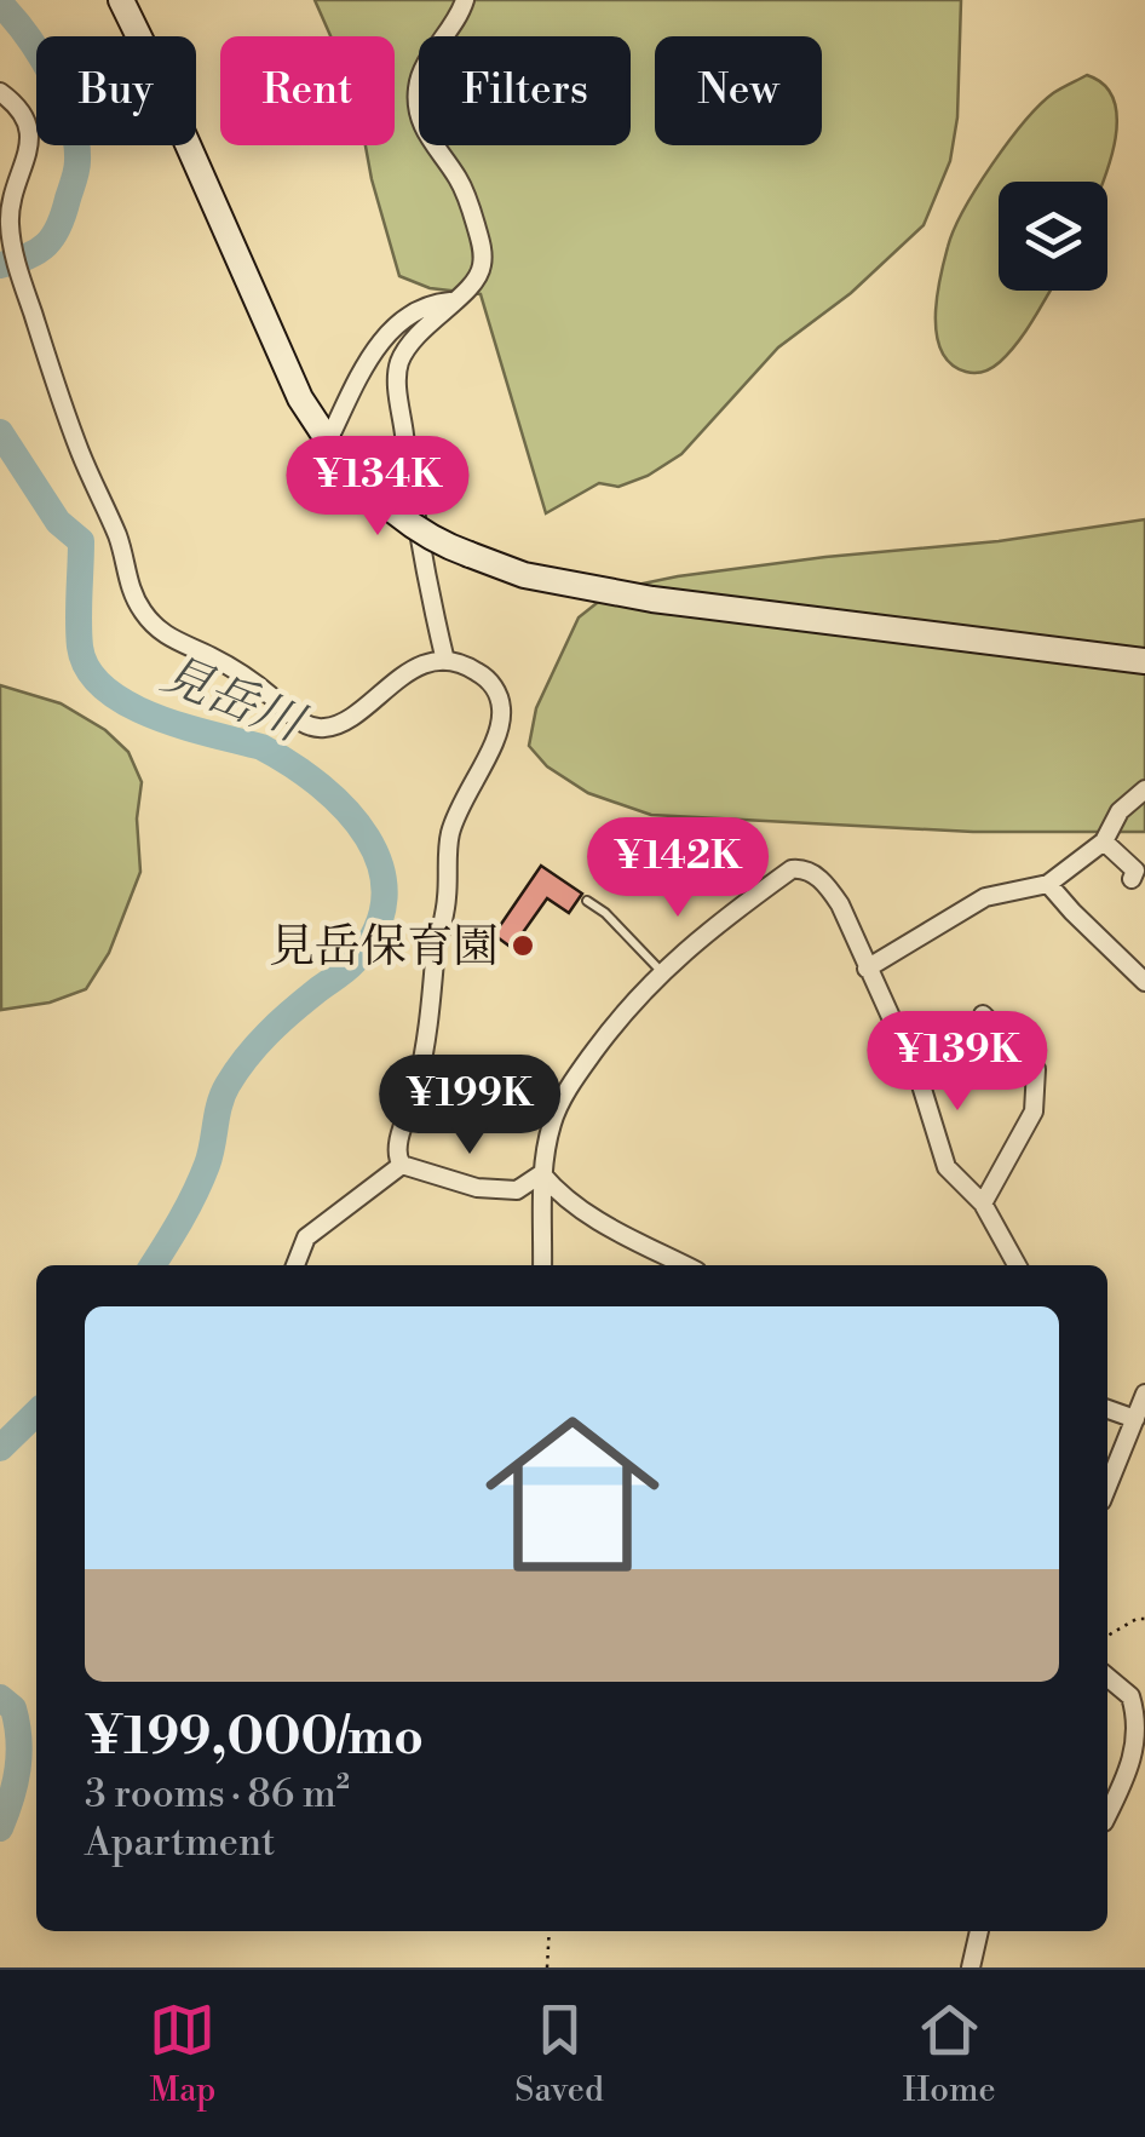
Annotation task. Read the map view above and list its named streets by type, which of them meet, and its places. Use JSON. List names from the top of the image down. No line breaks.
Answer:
{"water":["見岳川"],"places":["見岳保育園"],"page":{"chip":["Buy","Rent","Filters","New"],"price":["¥134K","¥142K","¥139K","¥199K"],"list":[{"name":"¥199,000/mo","note":"3 rooms · 86 m² · Apartment"}],"tabs":["Map","Saved","Home"]}}
